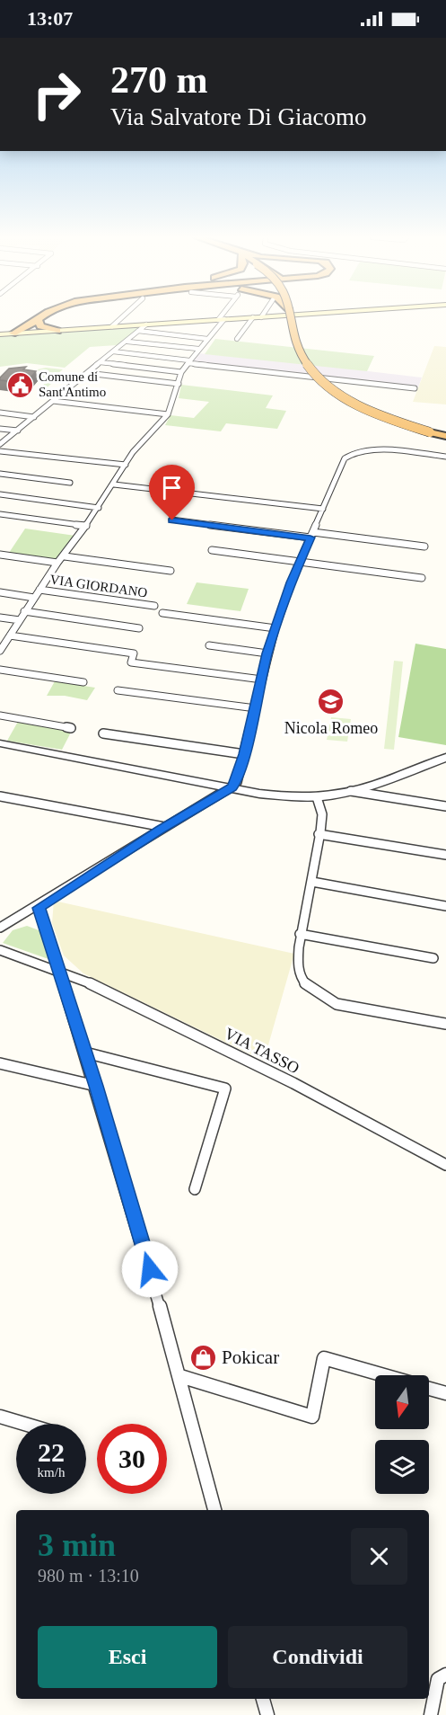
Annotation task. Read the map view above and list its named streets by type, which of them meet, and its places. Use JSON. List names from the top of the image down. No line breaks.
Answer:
{"streets":{"street":["VIA GIORDANO","VIA TASSO"]},"places":{"public building":["Comune di Sant'Antimo"],"school or university":["Nicola Romeo"],"shop":["Pokicar"]},"north":"bottom","page":{"status":"13:07","turn":["270 m","Via Salvatore Di Giacomo"],"speed":"22 km/h","limit":"30","heading":["3 min","980 m · 13:10"],"buttons":["Esci","Condividi"]}}
